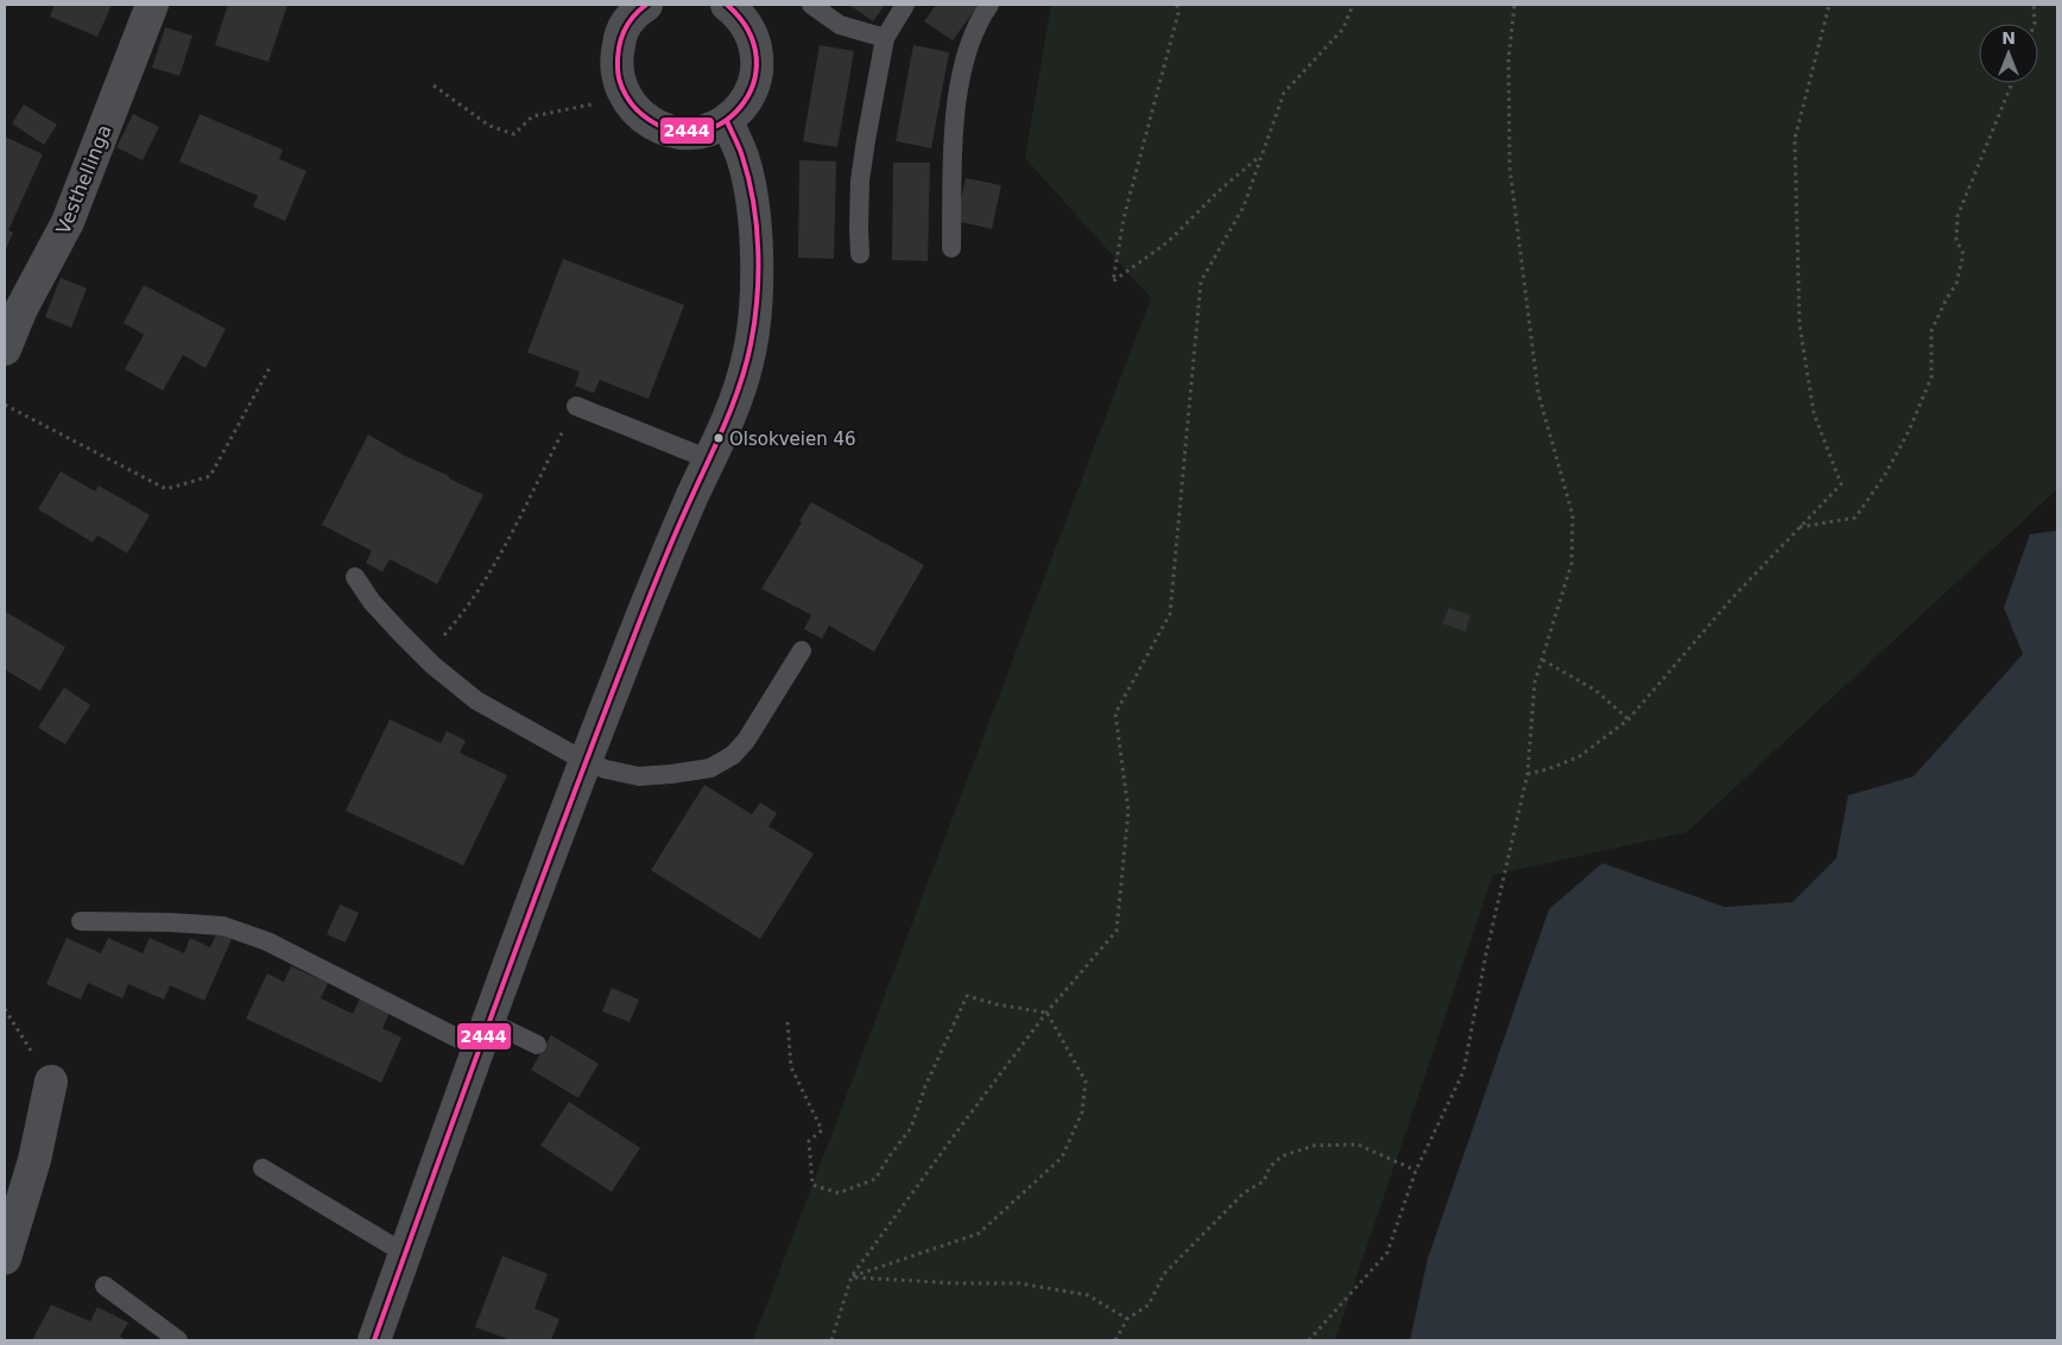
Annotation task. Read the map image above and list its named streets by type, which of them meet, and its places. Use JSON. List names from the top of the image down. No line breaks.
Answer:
{"streets":{"street":["Vesthellinga"]},"places":["Olsokveien 46"],"lines":["transit line 2444"],"north":"top"}
